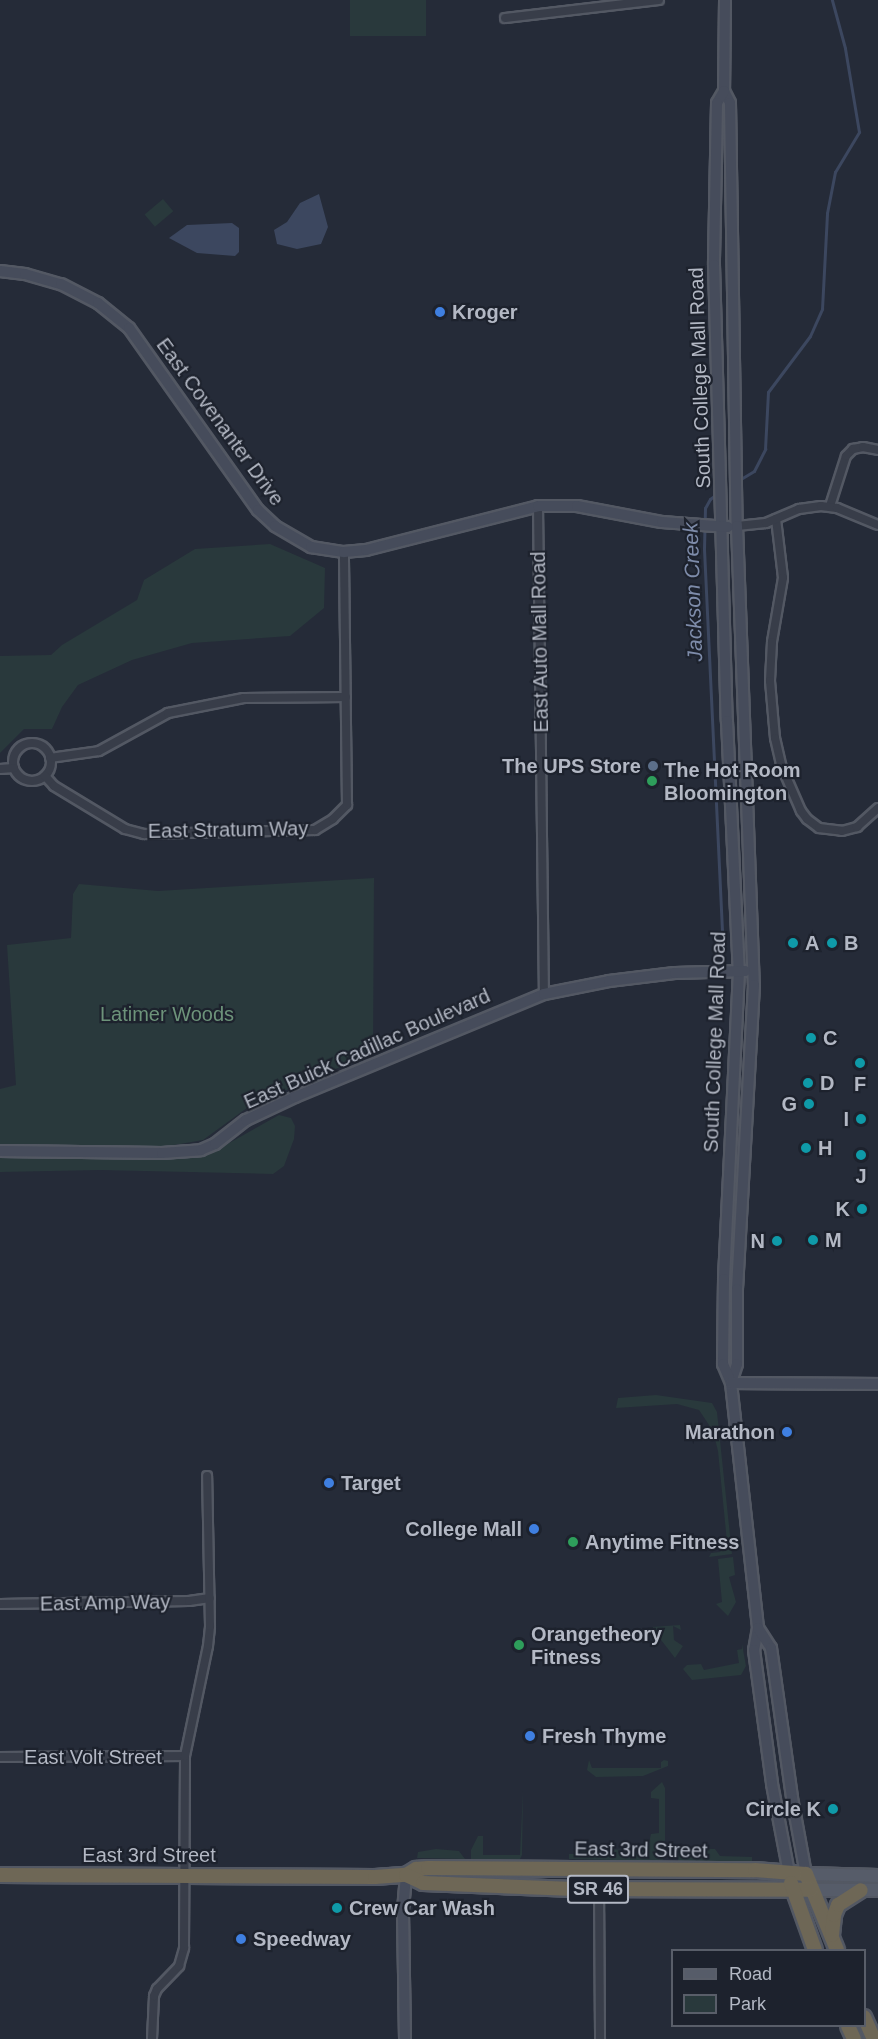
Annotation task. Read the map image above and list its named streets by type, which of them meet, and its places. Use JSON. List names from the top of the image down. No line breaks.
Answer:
{"streets":{"highway":["East 3rd Street","SR 46"],"main road":["South College Mall Road","East Covenanter Drive","East Buick Cadillac Boulevard"],"street":["East Auto Mall Road","East Stratum Way","East Amp Way","East Volt Street"]},"crossings":[["South College Mall Road","East Covenanter Drive"],["South College Mall Road","East Buick Cadillac Boulevard"],["South College Mall Road","East 3rd Street"],["East Covenanter Drive","East Auto Mall Road"],["East Covenanter Drive","East Stratum Way"],["East Auto Mall Road","East Buick Cadillac Boulevard"]],"water":["Jackson Creek"],"parks":["Latimer Woods"],"places":["Kroger","The UPS Store","The Hot Room Bloomington","A","B","C","F","D","G","I","H","J","K","M","N","Marathon","Target","College Mall","Anytime Fitness","Orangetheory Fitness","Fresh Thyme","Circle K","Crew Car Wash","Speedway"],"legend":["Road","Park"]}
